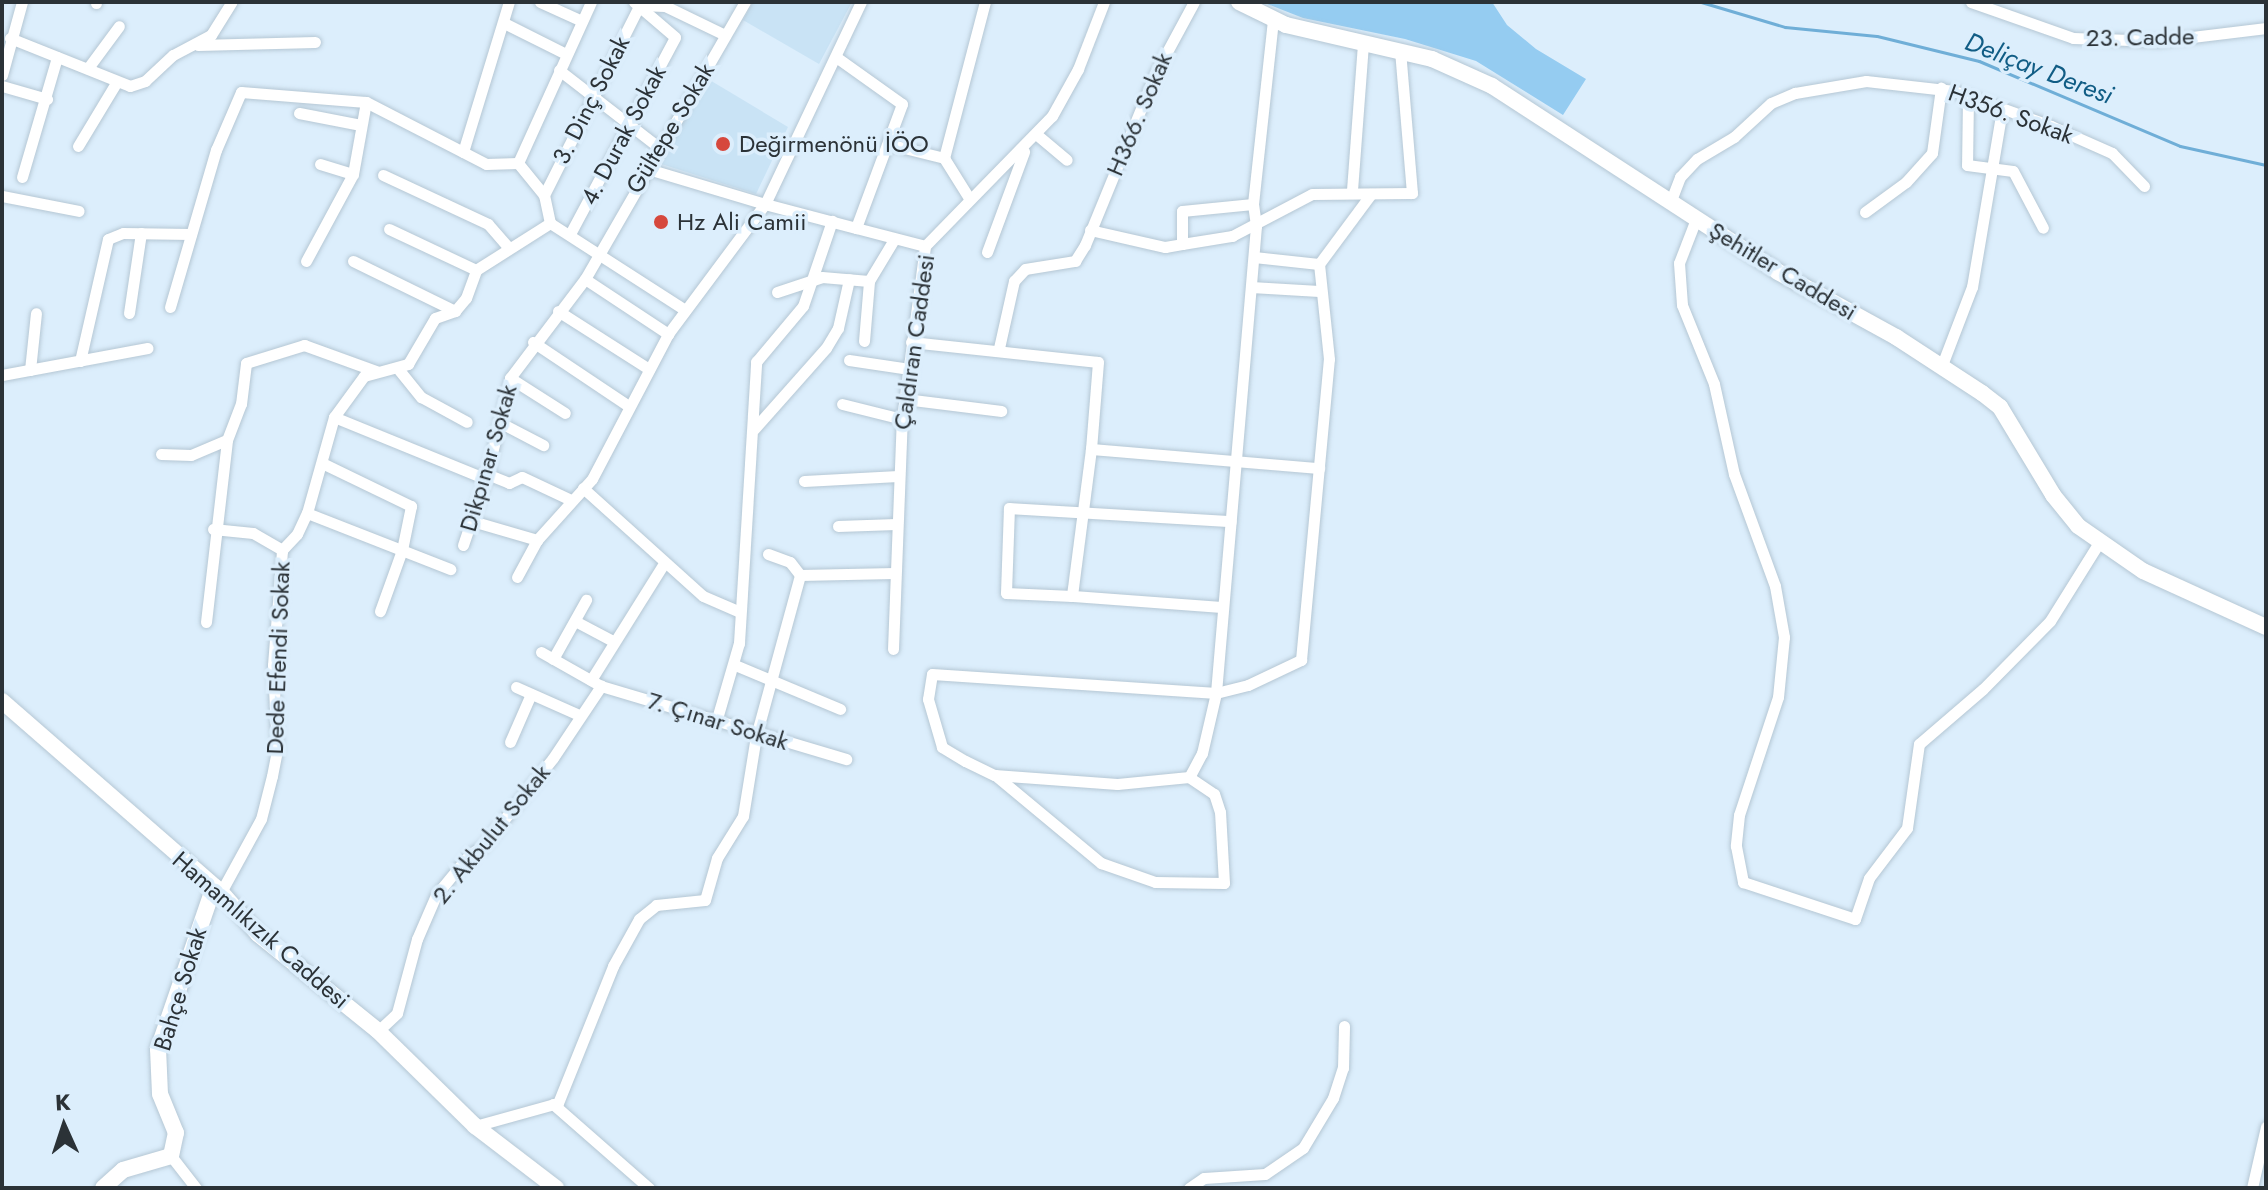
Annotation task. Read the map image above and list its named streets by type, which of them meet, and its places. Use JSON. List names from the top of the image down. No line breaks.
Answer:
{"streets":{"street":["23. Cadde","3. Dinç Sokak","H366. Sokak","H356. Sokak","Gültepe Sokak","4. Durak Sokak","Şehitler Caddesi","Çaldıran Caddesi","Dikpınar Sokak","Dede Efendi Sokak","7. Çınar Sokak","2. Akbulut Sokak","Hamamlıkızık Caddesi","Bahçe Sokak"]},"crossings":[["3. Dinç Sokak","4. Durak Sokak"],["H356. Sokak","Şehitler Caddesi"],["Gültepe Sokak","Dikpınar Sokak"],["Dede Efendi Sokak","Hamamlıkızık Caddesi"],["Dede Efendi Sokak","Bahçe Sokak"],["7. Çınar Sokak","2. Akbulut Sokak"],["2. Akbulut Sokak","Hamamlıkızık Caddesi"],["Hamamlıkızık Caddesi","Bahçe Sokak"]],"water":["Deliçay Deresi"],"places":["Değirmenönü İÖO","Hz Ali Camii"],"north":"top"}
